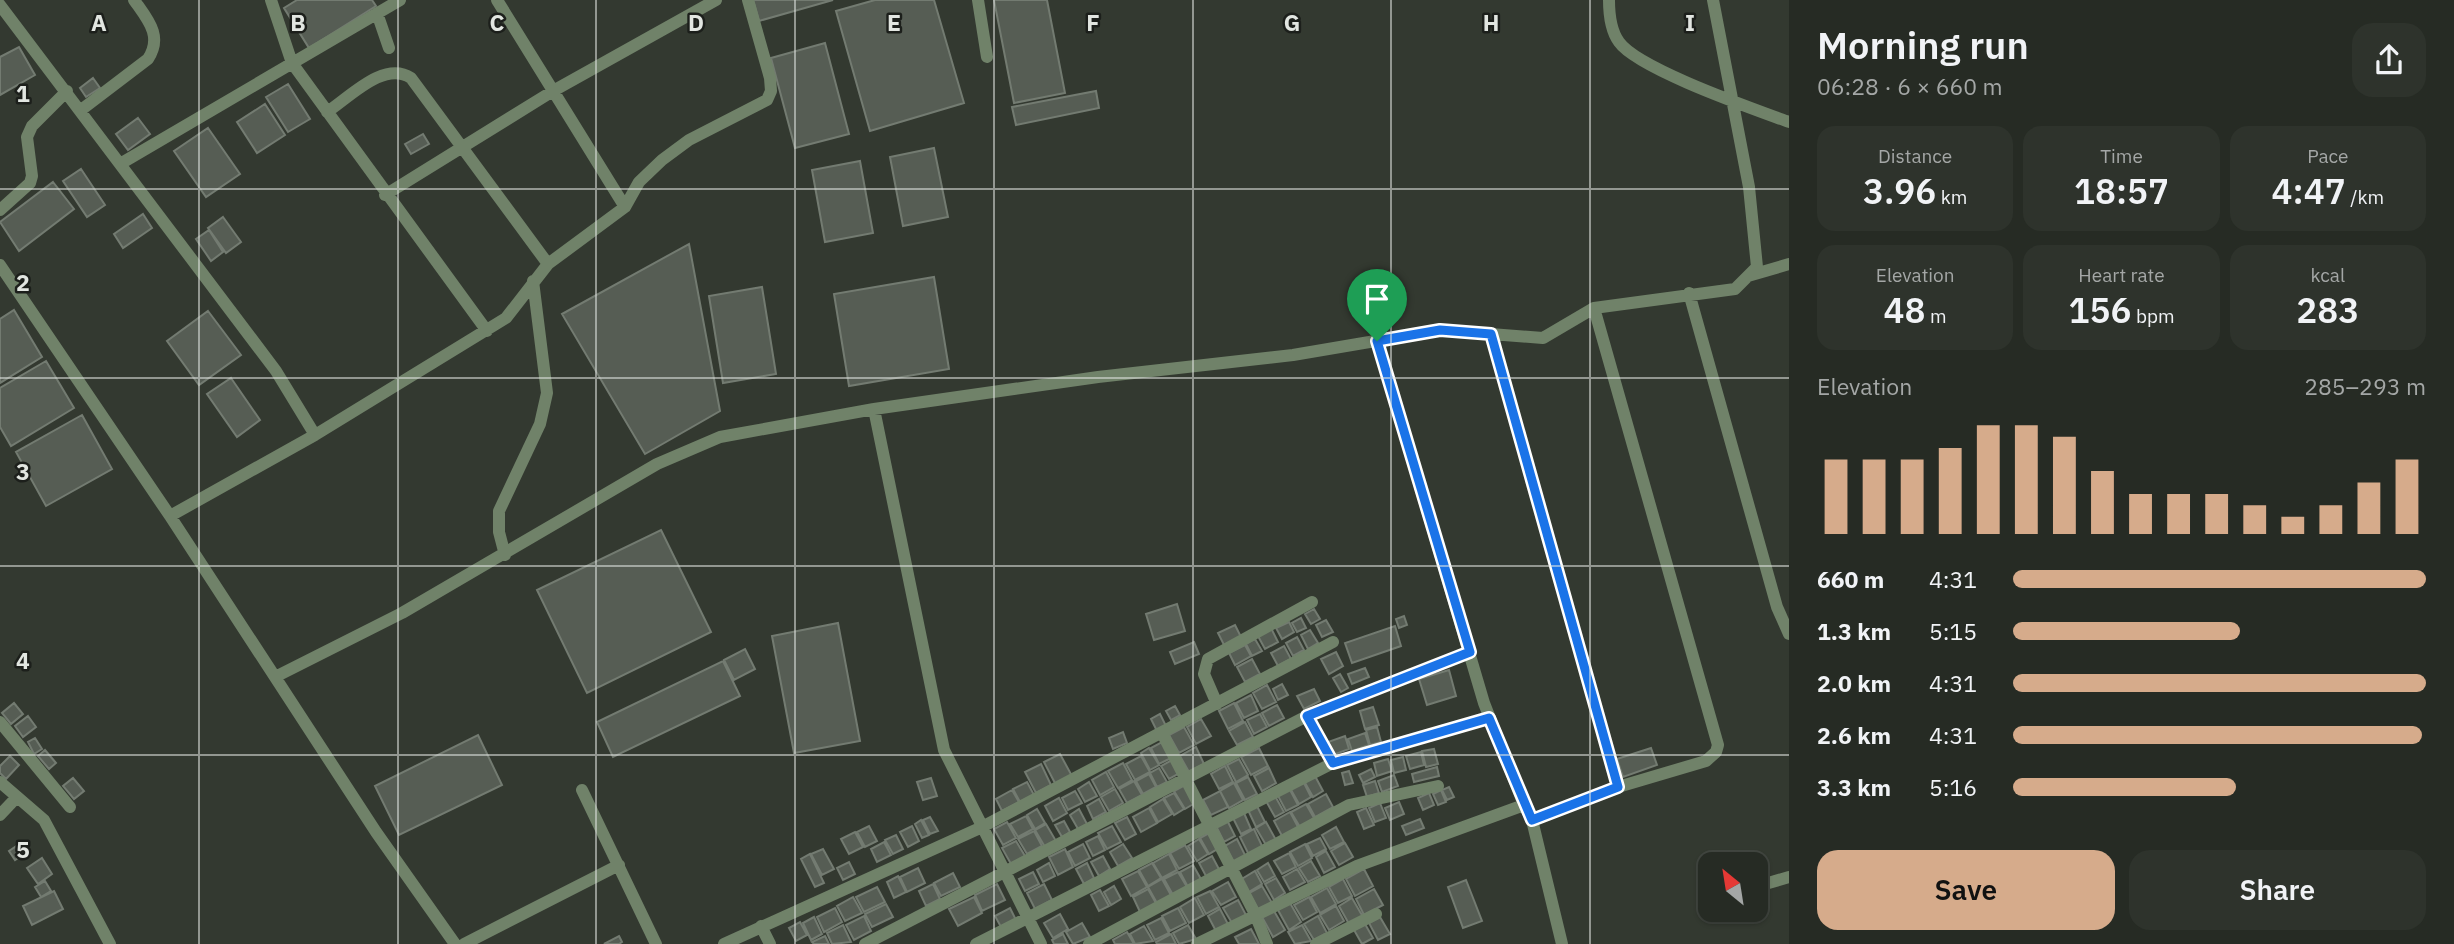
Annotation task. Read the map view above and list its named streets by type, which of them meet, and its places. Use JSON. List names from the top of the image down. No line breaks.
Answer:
{"north":"top left","page":{"heading":["Morning run","06:28 · 6 × 660 m"],"stats":[["Distance","3.96 km"],["Time","18:57"],["Pace","4:47 /km"],["Elevation","48 m"],["Heart rate","156 bpm"],["kcal","283"]],"chart":["Elevation","285–293 m"],"list":[{"name":"660 m","note":"4:31"},{"name":"1.3 km","note":"5:15"},{"name":"2.0 km","note":"4:31"},{"name":"2.6 km","note":"4:31"},{"name":"3.3 km","note":"5:16"}],"buttons":["Save","Share"]},"grid":{"columns":["A","B","C","D","E","F","G","H","I"],"rows":["1","2","3","4","5"]}}
